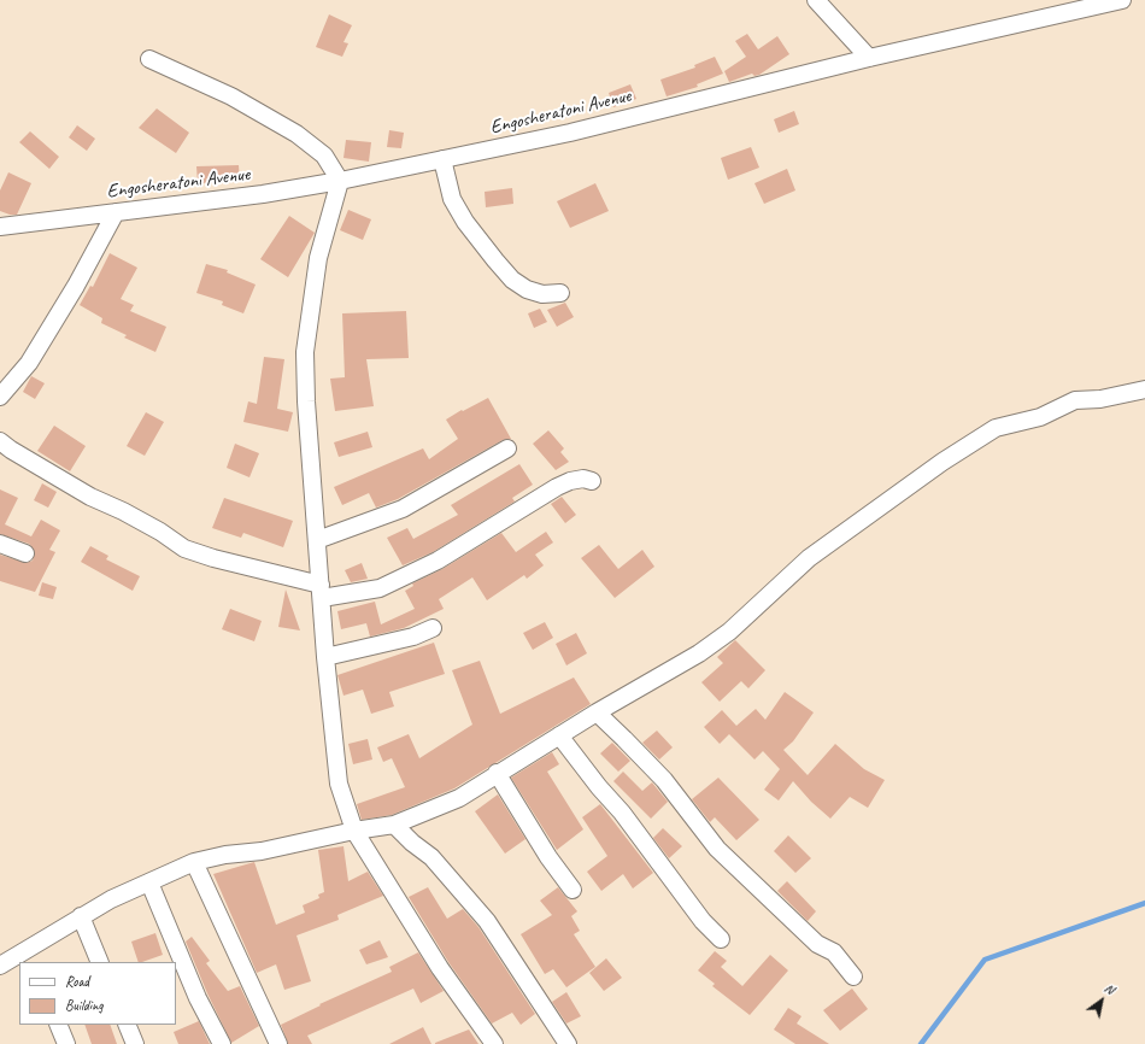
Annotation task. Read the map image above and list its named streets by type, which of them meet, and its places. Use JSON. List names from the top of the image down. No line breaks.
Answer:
{"streets":{"street":["Engosheratoni Avenue"]},"legend":["Road","Building"],"north":"top right"}
